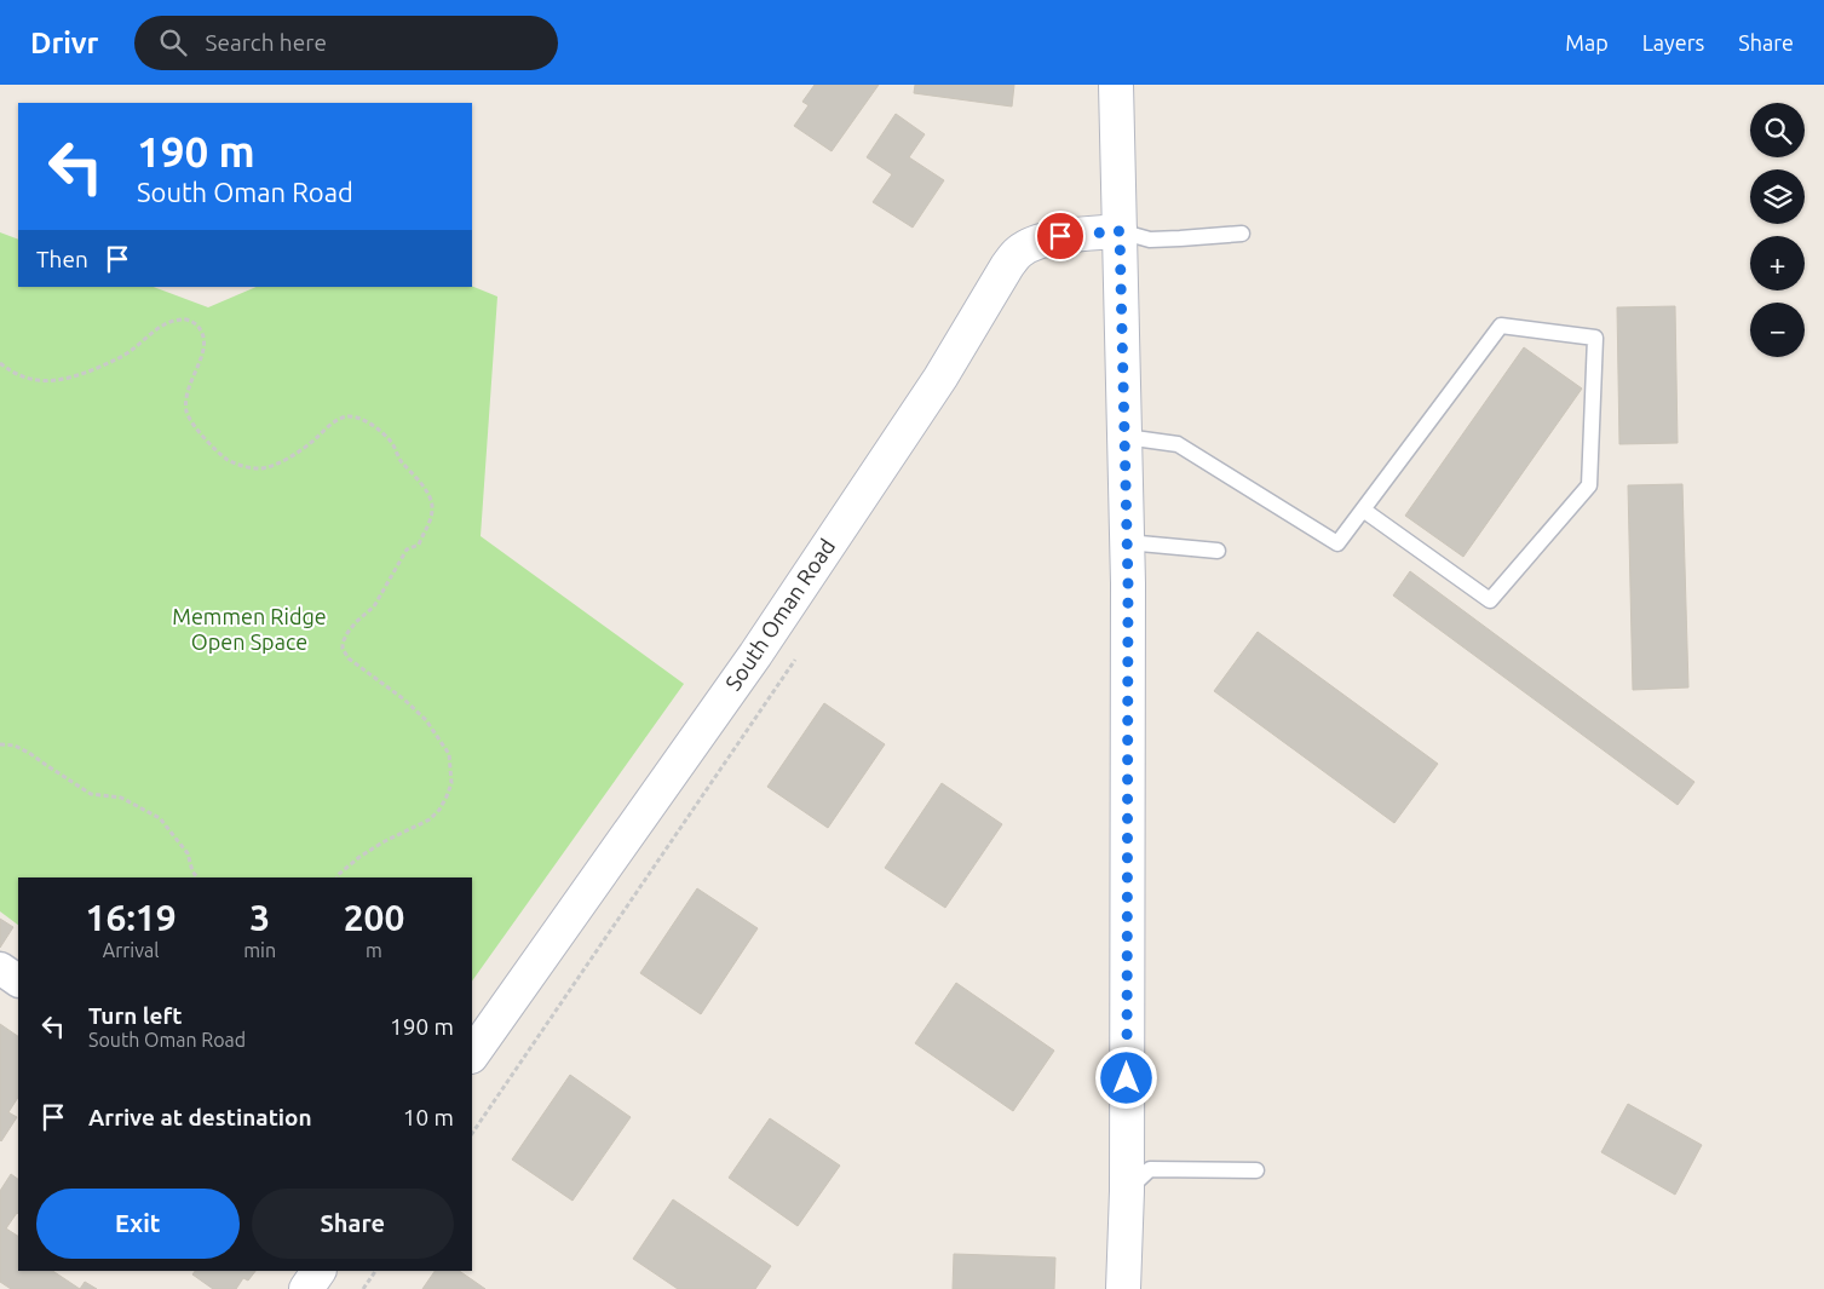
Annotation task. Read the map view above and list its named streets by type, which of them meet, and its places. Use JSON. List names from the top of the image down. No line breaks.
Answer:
{"streets":{"street":["South Oman Road"]},"parks":["Memmen Ridge Open Space"],"page":{"header":"Drivr","search":"Search here","nav":["Map","Layers","Share"],"map_buttons":["+","−"],"turn":["190 m","South Oman Road"],"then":"Then","eta":["16:19","Arrival","3","min","200","m"],"list":[{"name":"Turn left","note":"South Oman Road","value":"190 m"},{"name":"Arrive at destination","value":"10 m"}],"buttons":["Exit","Share"]}}
